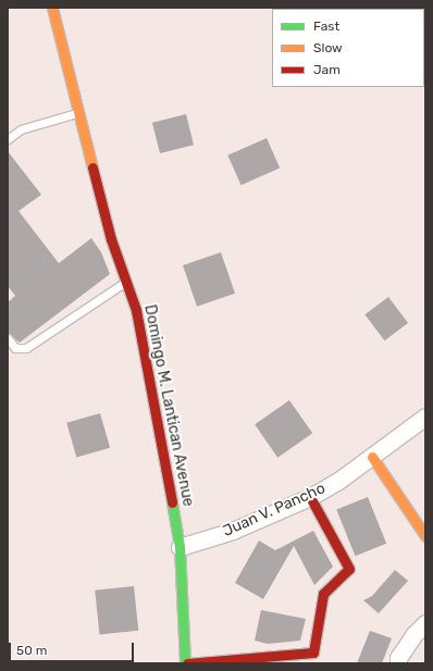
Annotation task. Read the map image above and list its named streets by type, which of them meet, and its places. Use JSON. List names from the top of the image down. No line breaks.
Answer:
{"streets":{"street":["Domingo M. Lantican Avenue","Juan V. Pancho"]},"crossings":[["Domingo M. Lantican Avenue","Juan V. Pancho"]],"legend":["Fast","Slow","Jam"],"scale_bar":"50 m"}
